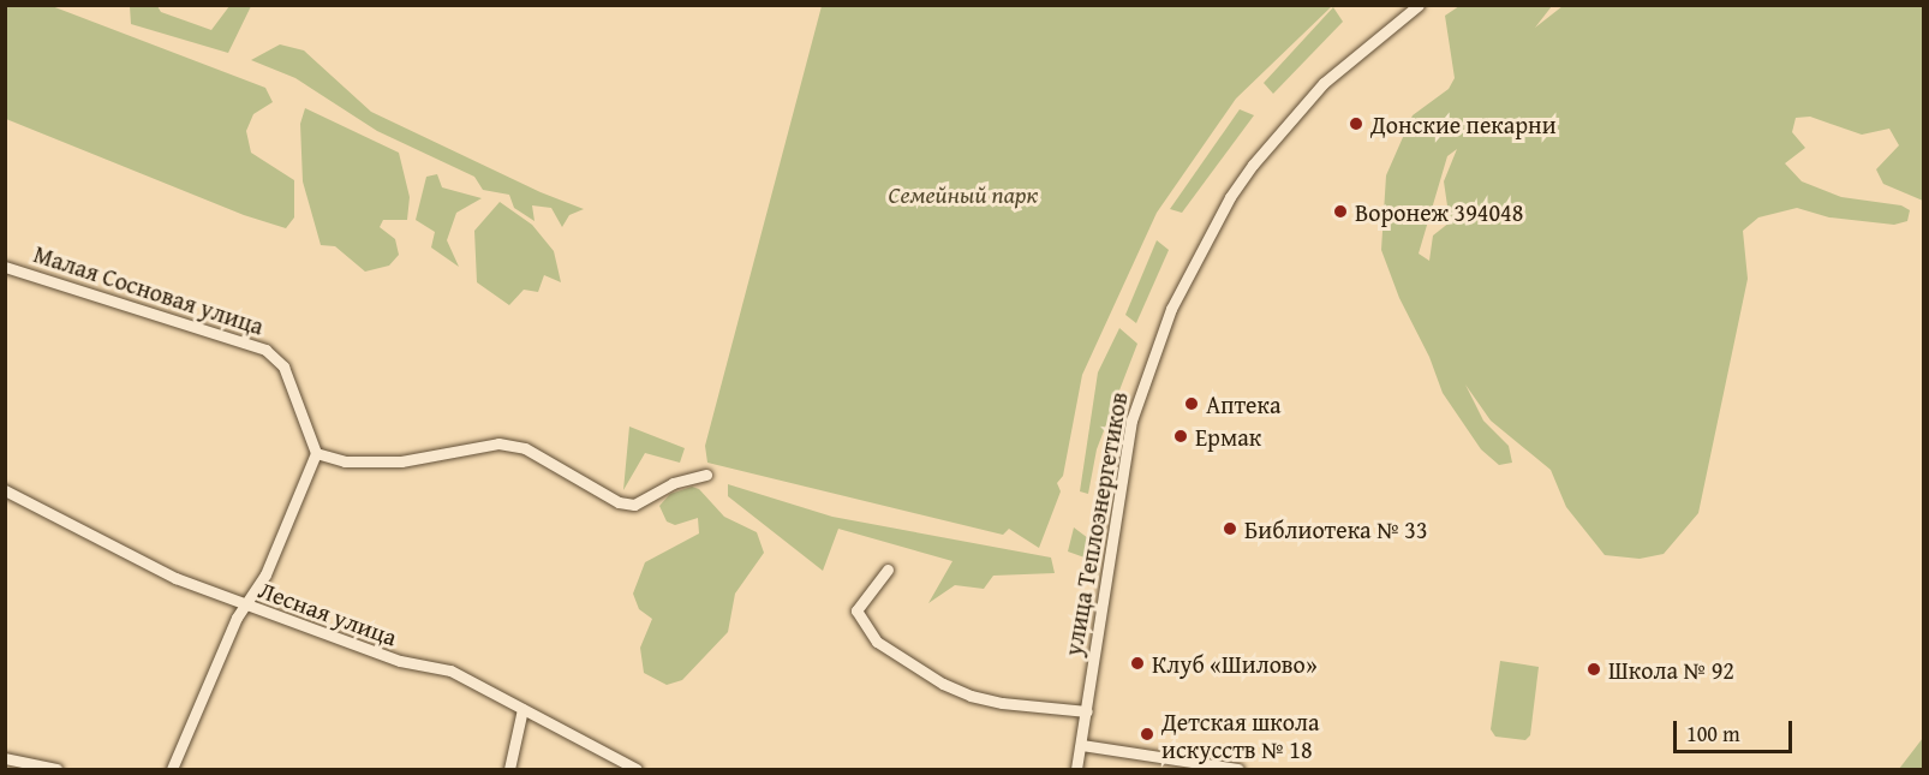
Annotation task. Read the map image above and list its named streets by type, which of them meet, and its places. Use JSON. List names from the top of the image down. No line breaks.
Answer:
{"streets":{"street":["Малая Сосновая улица","улица Теплоэнергетиков","Лесная улица"]},"parks":["Семейный парк"],"places":["Донские пекарни","Воронеж 394048","Аптека","Ермак","Библиотека № 33","Клуб «Шилово»","Школа № 92","Детская школа искусств № 18"],"scale_bar":"100 m"}
